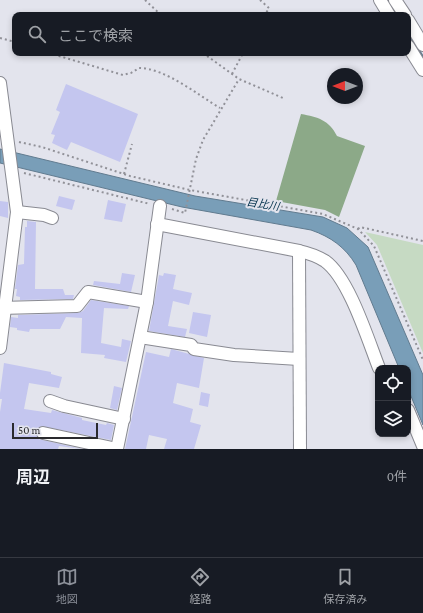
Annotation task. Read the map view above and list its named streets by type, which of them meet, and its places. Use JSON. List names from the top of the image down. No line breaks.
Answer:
{"water":["目比川"],"scale_bar":"50 m","north":"left","page":{"search":"ここで検索","scale":"50 m","heading":["周辺","0件"],"nav":["地図","経路","保存済み"]}}
